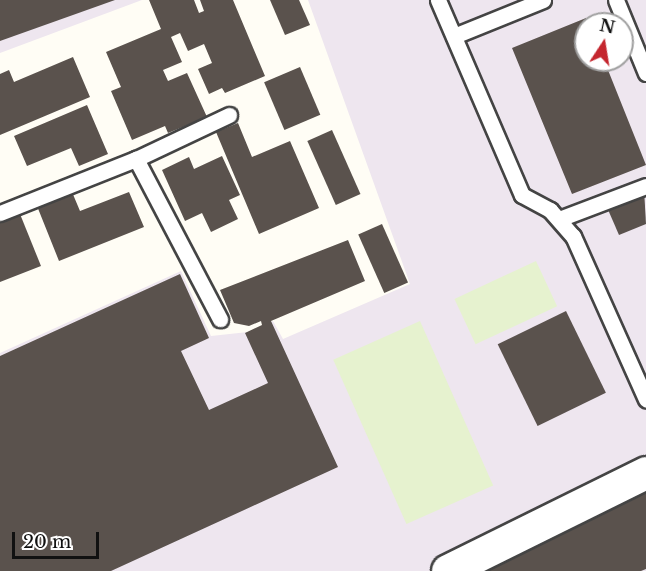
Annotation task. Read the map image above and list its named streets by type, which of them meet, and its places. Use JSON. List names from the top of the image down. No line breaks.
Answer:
{"scale_bar":"20 m","north":"top"}
